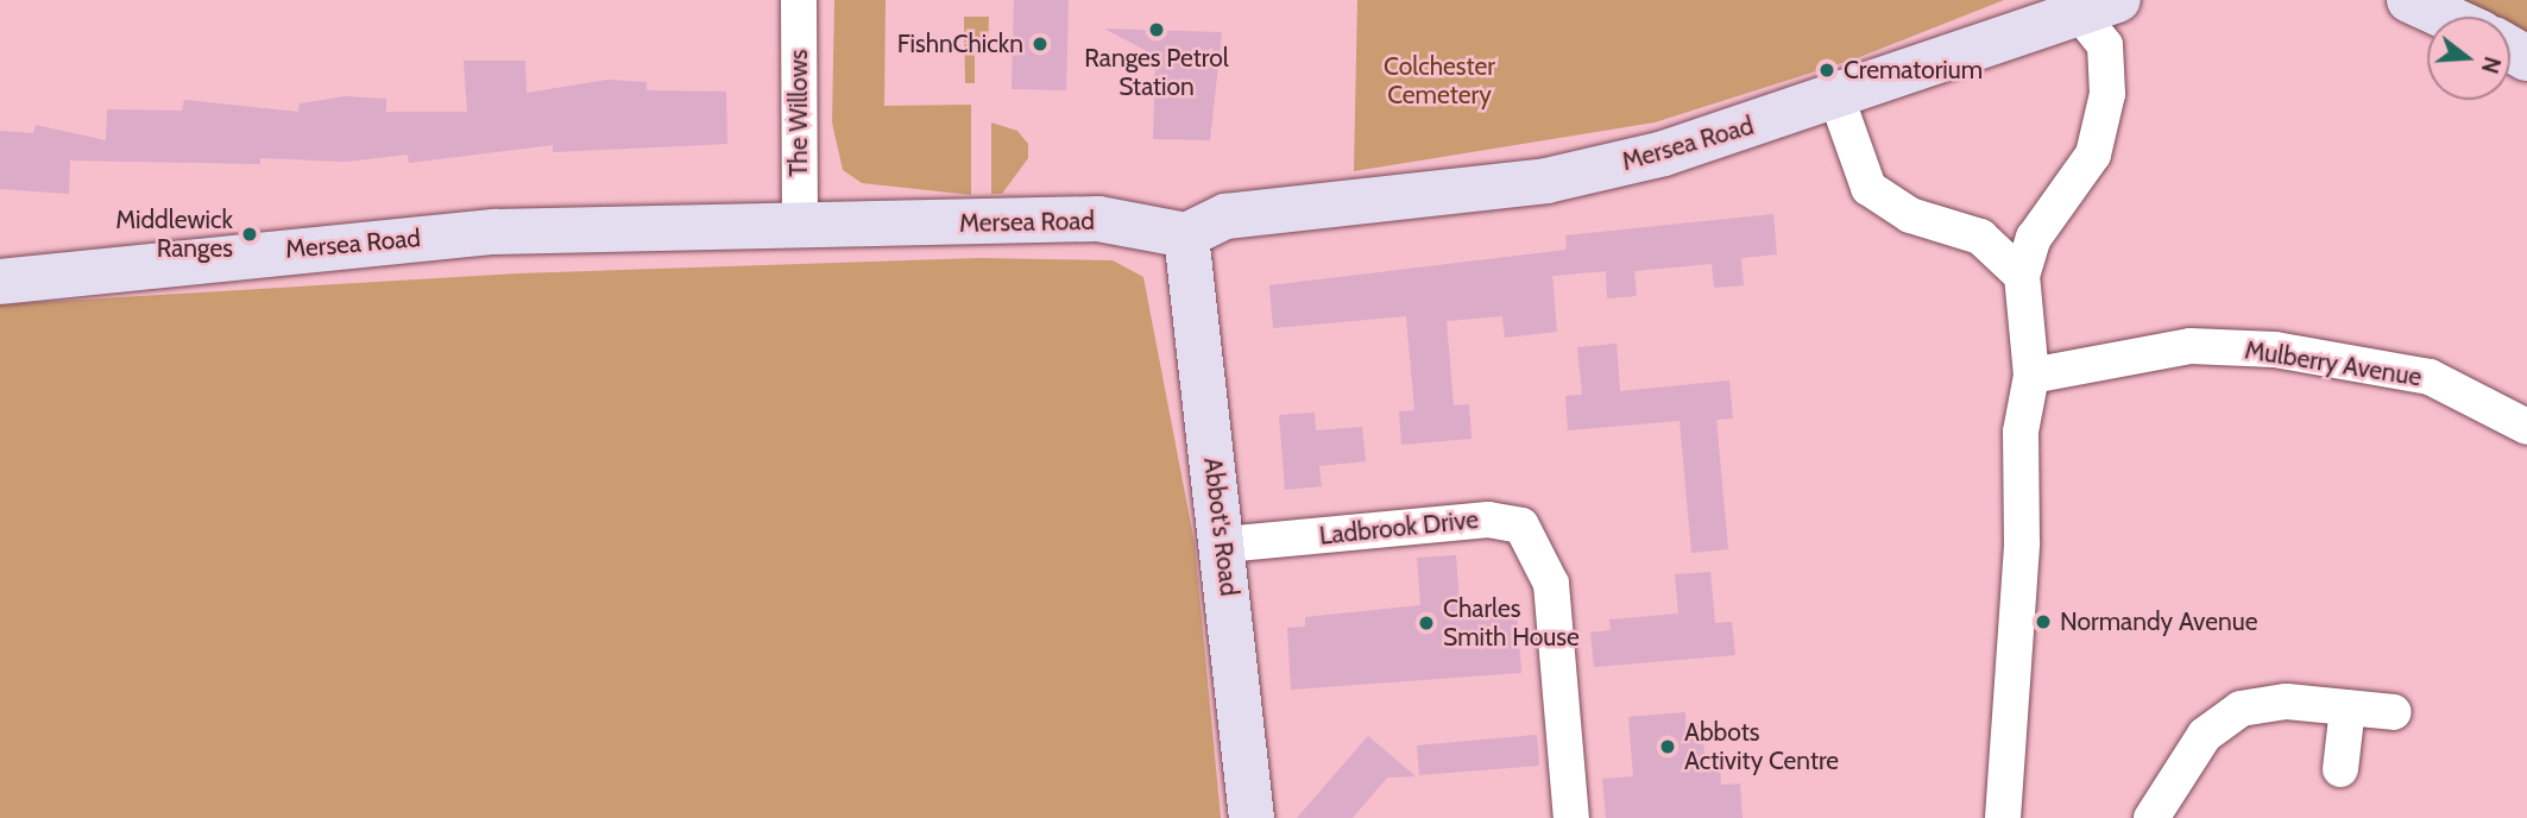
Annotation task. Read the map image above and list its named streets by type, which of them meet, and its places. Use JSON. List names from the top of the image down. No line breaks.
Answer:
{"streets":{"main road":["Mersea Road","Abbot's Road"],"street":["The Willows","Mulberry Avenue","Ladbrook Drive"]},"crossings":[["The Willows","Mersea Road"],["Mersea Road","Abbot's Road"],["Abbot's Road","Ladbrook Drive"]],"parks":["Colchester Cemetery"],"places":["Ranges Petrol Station","FishnChickn","Crematorium","Middlewick Ranges","Normandy Avenue","Charles Smith House","Abbots Activity Centre"],"north":"right"}
